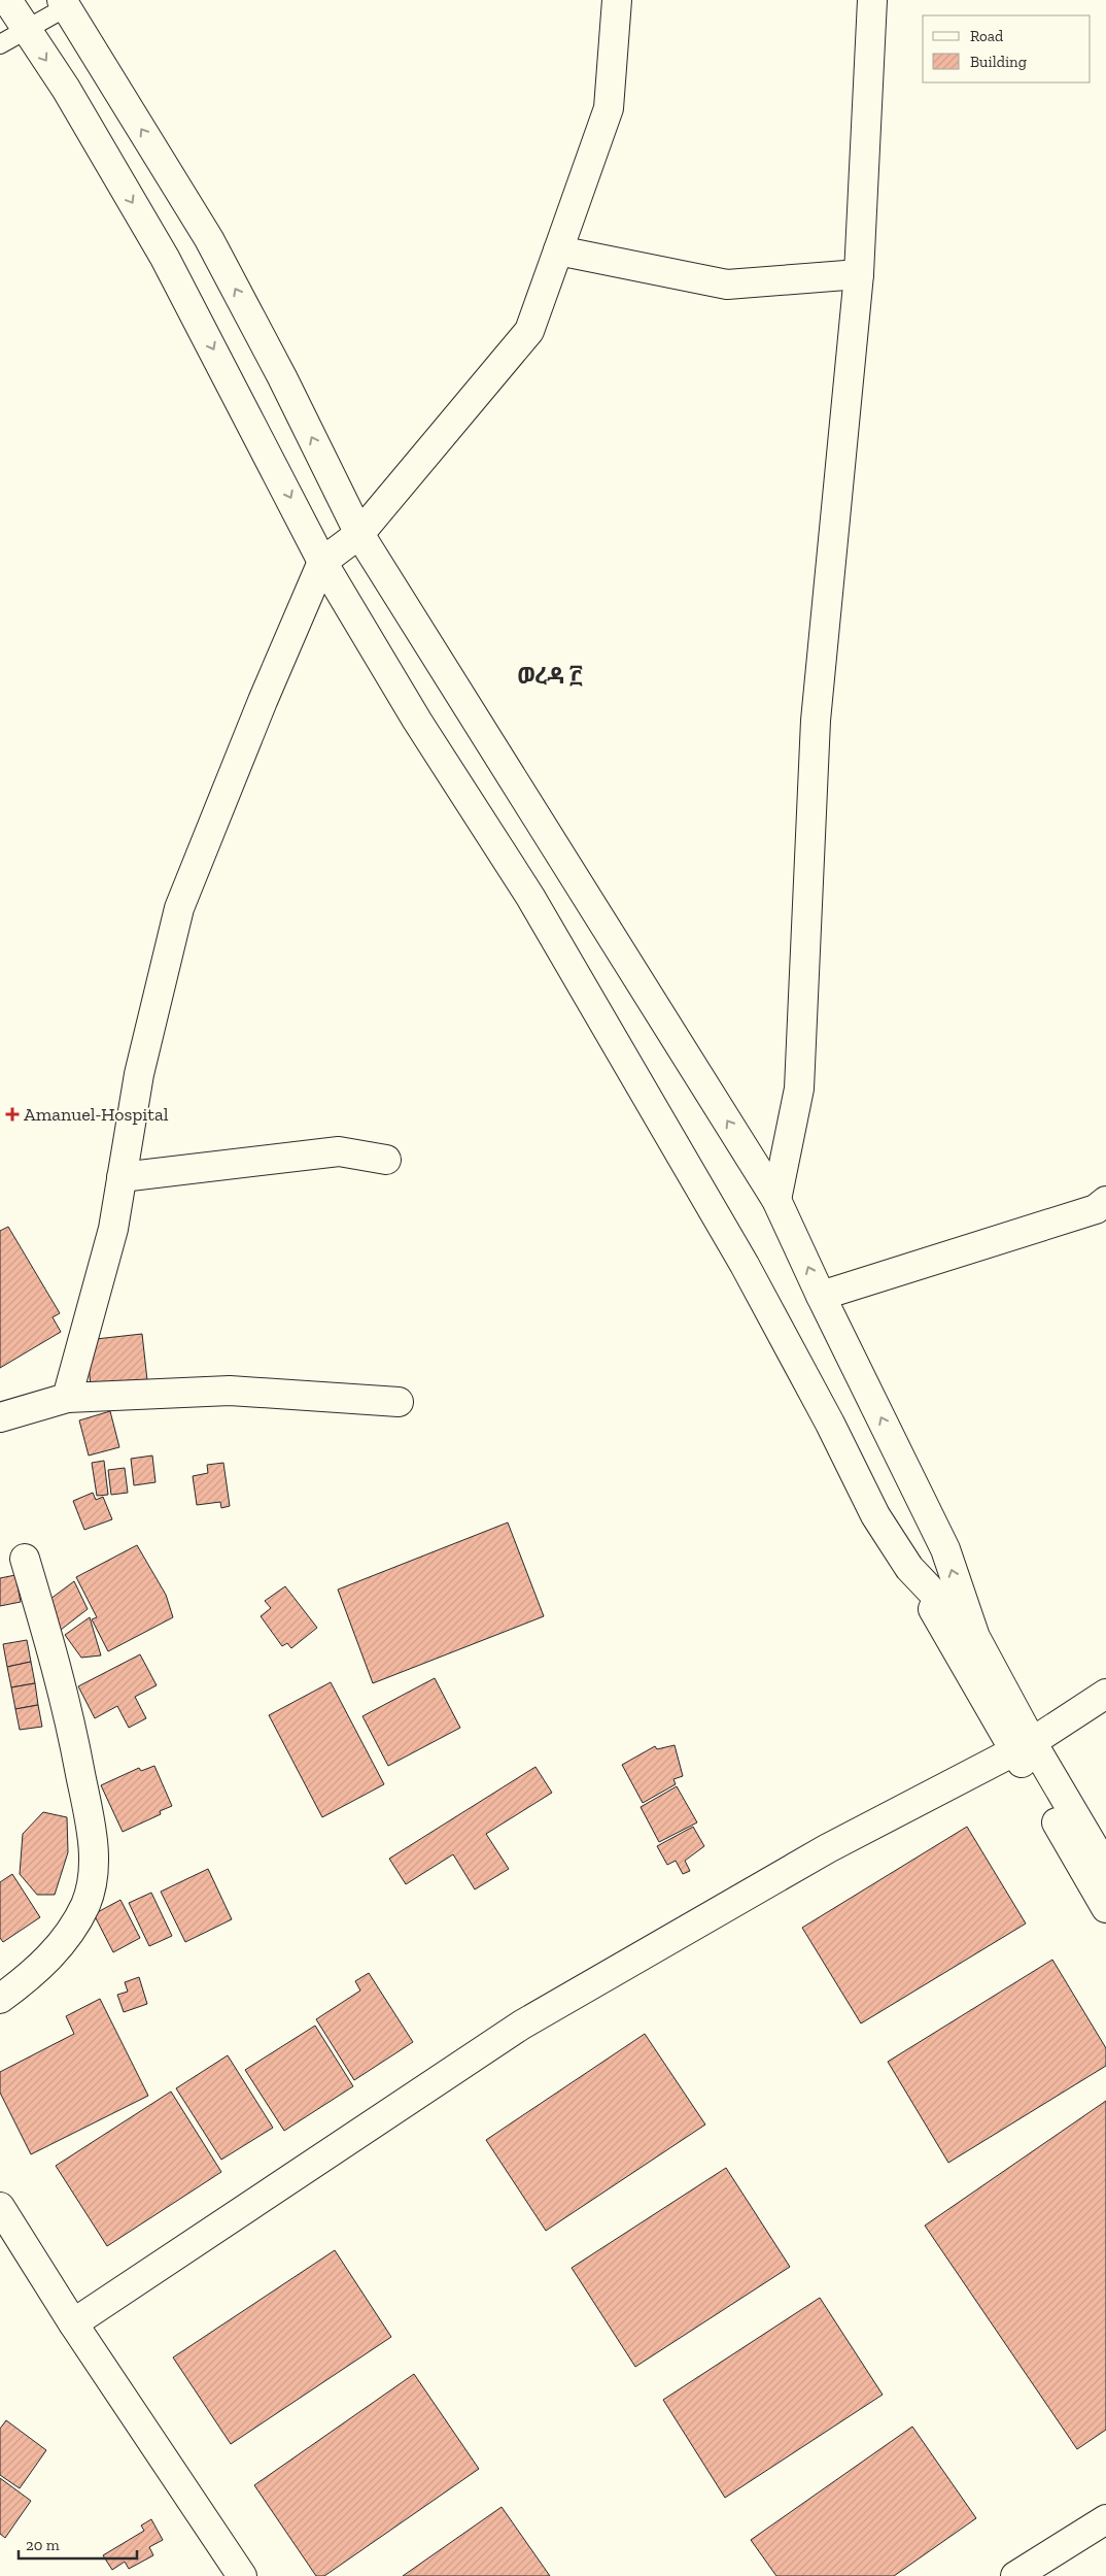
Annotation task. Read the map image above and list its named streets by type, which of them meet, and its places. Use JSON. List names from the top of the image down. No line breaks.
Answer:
{"districts":["ወረዳ ፫"],"places":{"health":["Amanuel-Hospital"]},"legend":["Road","Building"],"scale_bar":"20 m"}
